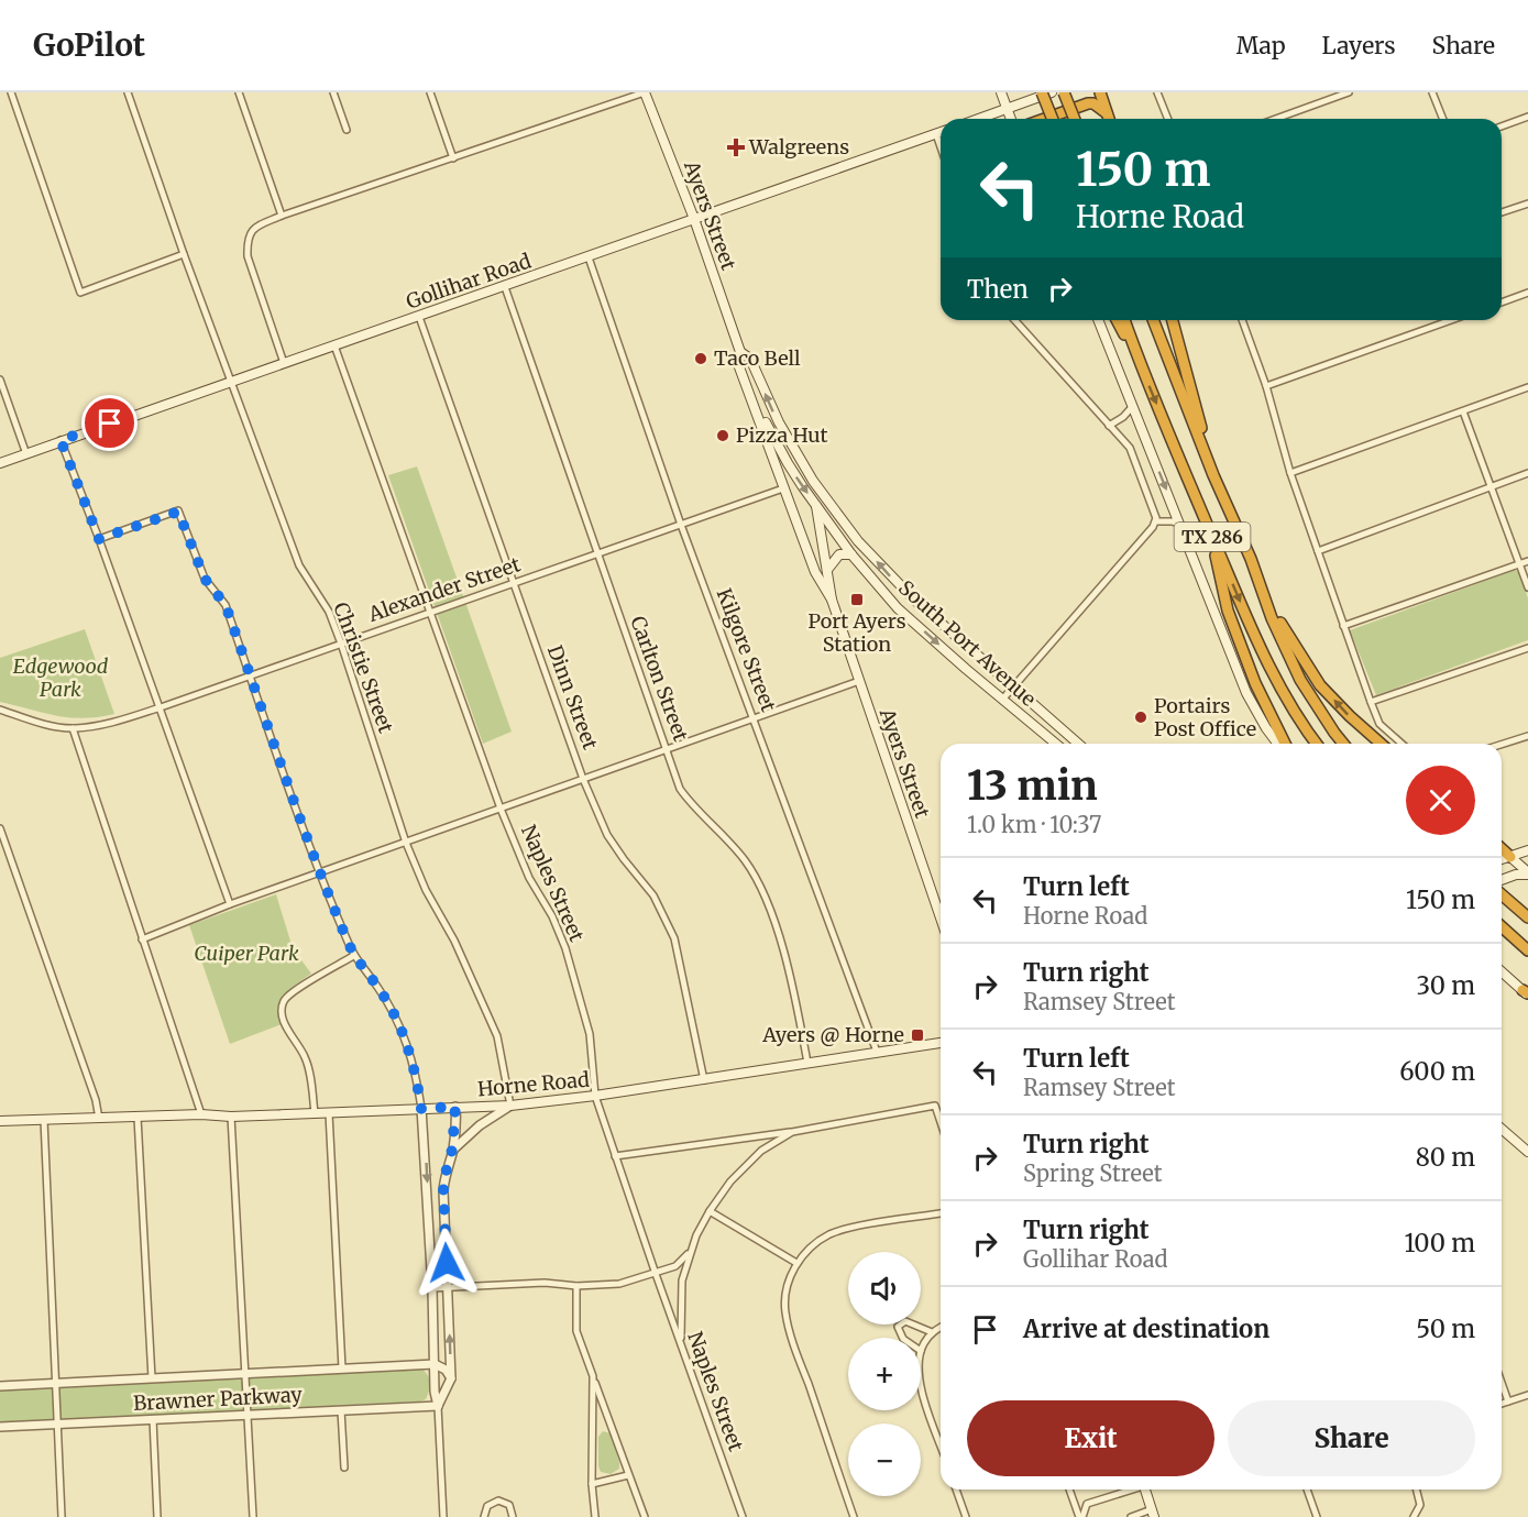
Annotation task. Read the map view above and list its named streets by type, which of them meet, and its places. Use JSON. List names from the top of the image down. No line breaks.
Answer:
{"streets":{"highway":["TX 286"],"main road":["Ayers Street","Gollihar Road","South Port Avenue","Horne Road"],"street":["Alexander Street","Kilgore Street","Christie Street","Carlton Street","Dinn Street","Naples Street","Brawner Parkway"]},"crossings":[["Ayers Street","Gollihar Road"],["Ayers Street","Alexander Street"],["Ayers Street","South Port Avenue"],["Gollihar Road","Kilgore Street"],["Gollihar Road","Christie Street"],["Gollihar Road","Carlton Street"],["Gollihar Road","Dinn Street"],["Gollihar Road","Naples Street"],["Alexander Street","Kilgore Street"],["Alexander Street","Christie Street"],["Alexander Street","Carlton Street"],["Alexander Street","Dinn Street"],["Alexander Street","Naples Street"],["Kilgore Street","Horne Road"],["Christie Street","Horne Road"],["Carlton Street","Horne Road"],["Dinn Street","Horne Road"],["Naples Street","Horne Road"]],"parks":["Edgewood Park","Cuiper Park"],"places":{"health":["Walgreens"],"other":["Taco Bell","Pizza Hut","Portairs Post Office"],"transit":["Port Ayers Station","Ayers @ Horne"]},"page":{"header":"GoPilot","nav":["Map","Layers","Share"],"turn":["150 m","Horne Road"],"then":"Then","heading":["13 min","1.0 km · 10:37"],"list":[{"name":"Turn left","note":"Horne Road","value":"150 m"},{"name":"Turn right","note":"Ramsey Street","value":"30 m"},{"name":"Turn left","note":"Ramsey Street","value":"600 m"},{"name":"Turn right","note":"Spring Street","value":"80 m"},{"name":"Turn right","note":"Gollihar Road","value":"100 m"},{"name":"Arrive at destination","value":"50 m"}],"map_buttons":["+","−"],"buttons":["Exit","Share"]}}
